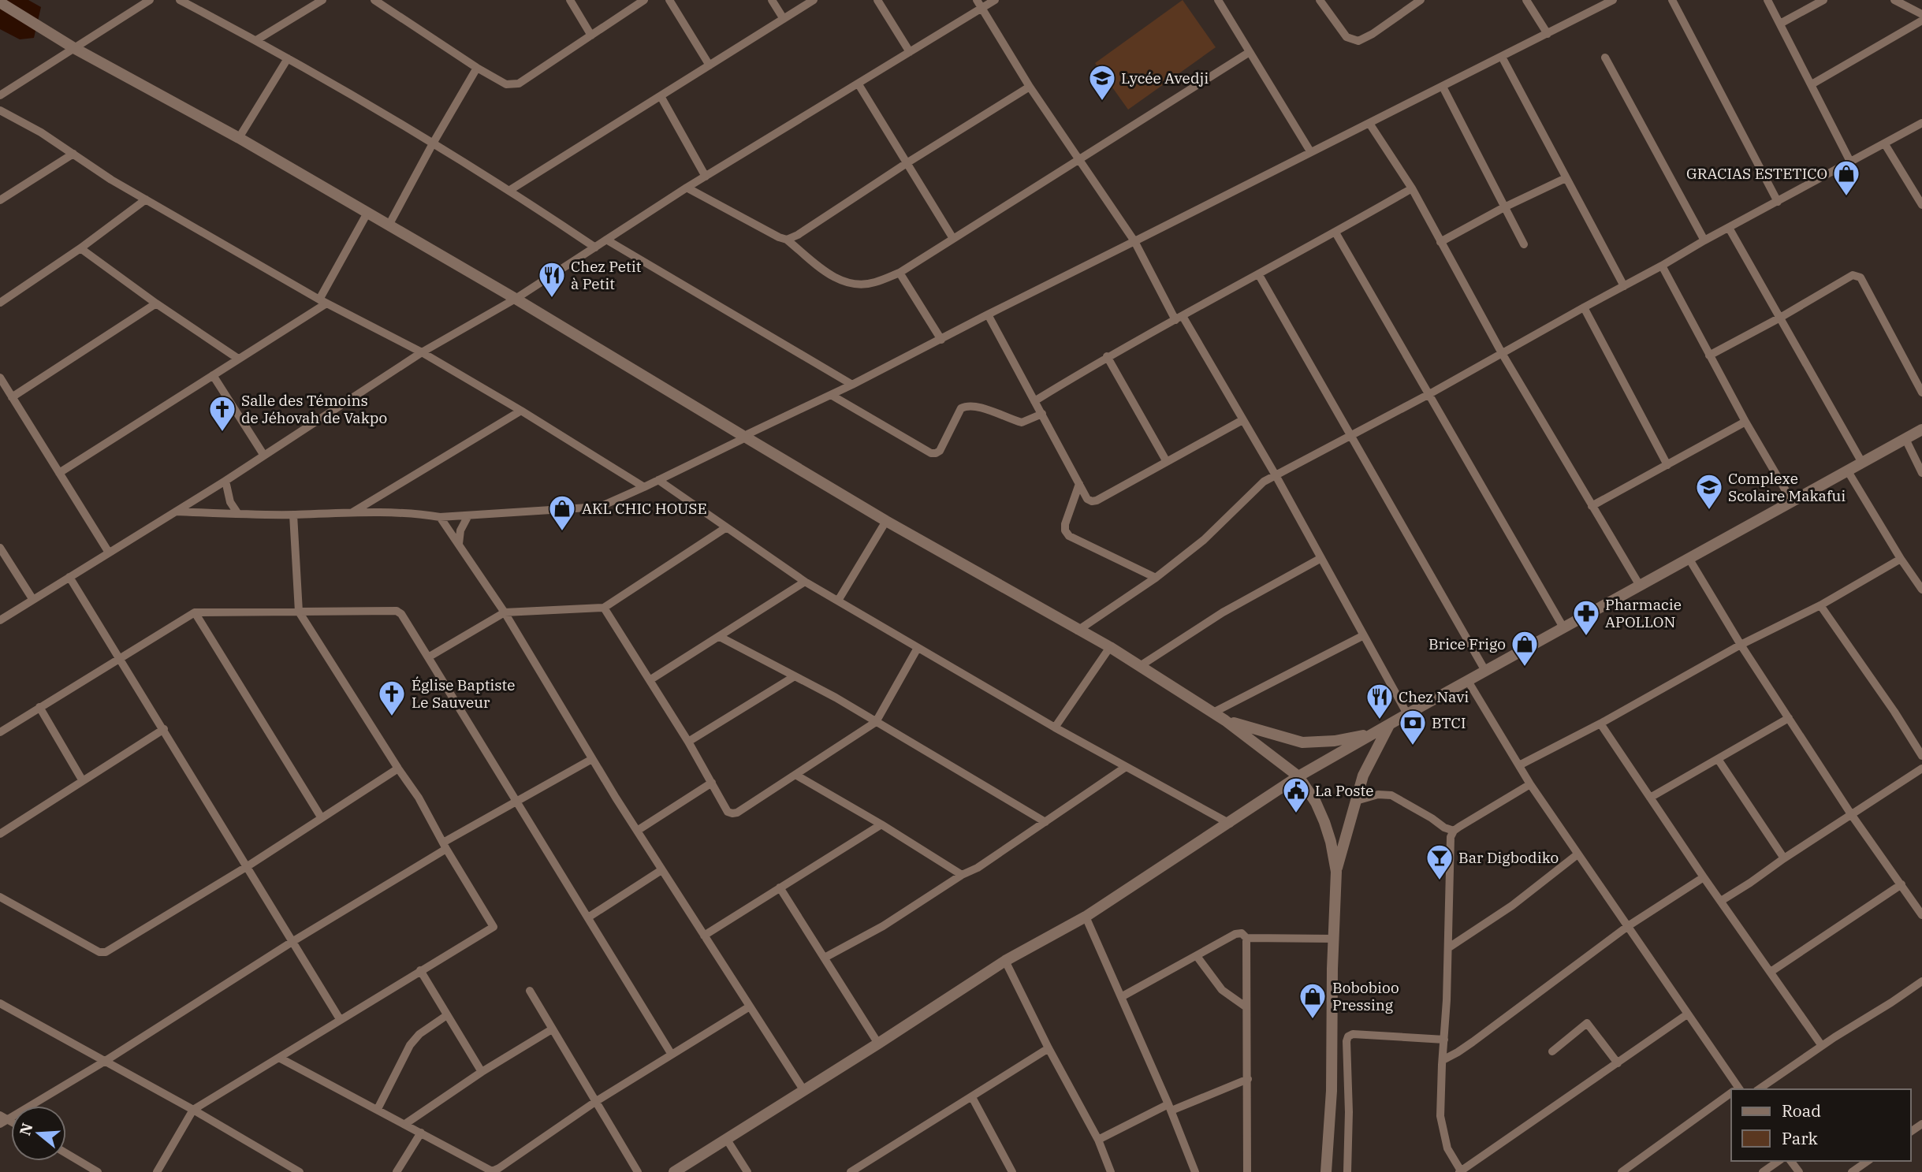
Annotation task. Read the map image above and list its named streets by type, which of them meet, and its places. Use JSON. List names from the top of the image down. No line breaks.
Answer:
{"places":{"school or university":["Lycée Avedji","Complexe Scolaire Makafui"],"shop":["GRACIAS ESTETICO","AKL CHIC HOUSE","Brice Frigo","Bobobioo Pressing"],"restaurant":["Chez Petit à Petit","Chez Navi"],"church":["Salle des Témoins de Jéhovah de Vakpo","Église Baptiste Le Sauveur"],"pharmacy":["Pharmacie APOLLON"],"bank":["BTCI"],"public building":["La Poste"],"bar":["Bar Digbodiko"]},"legend":["Road","Park"],"north":"left"}
